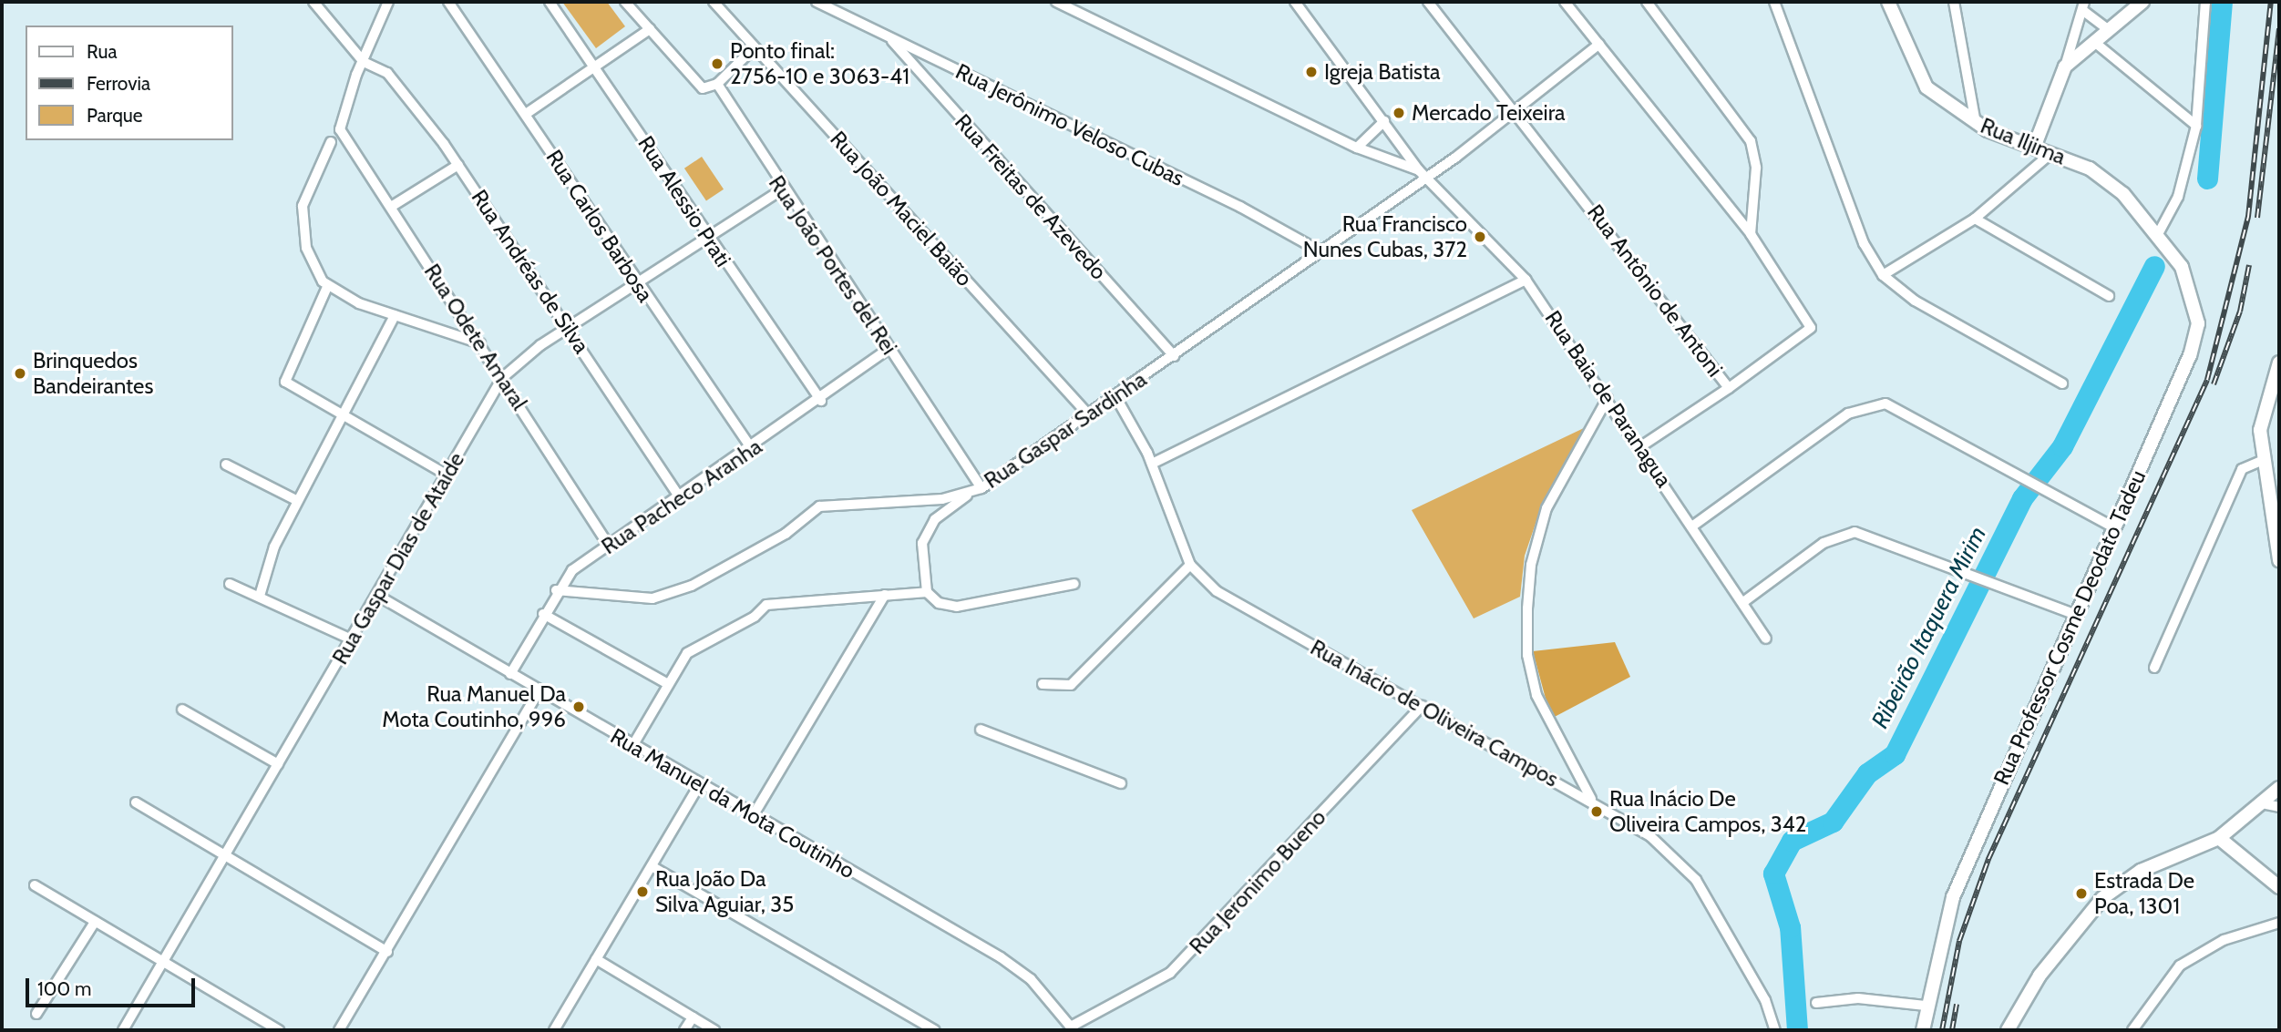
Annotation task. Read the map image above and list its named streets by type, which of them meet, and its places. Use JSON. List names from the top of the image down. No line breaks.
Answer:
{"streets":{"main road":["Rua Iljima","Rua Professor Cosme Deodato Tadeu"],"street":["Rua Jerônimo Veloso Cubas","Rua Freitas de Azevedo","Rua Alessio Prati","Rua João Maciel Baião","Rua Carlos Barbosa","Rua João Portes del Rei","Rua Andréas de Silva","Rua Antônio de Antoni","Rua Odete Amaral","Rua Baia de Paranagua","Rua Gaspar Sardinha","Rua Pacheco Aranha","Rua Gaspar Dias de Ataíde","Rua Inácio de Oliveira Campos","Rua Manuel da Mota Coutinho","Rua Jeronimo Bueno"]},"crossings":[["Rua Jerônimo Veloso Cubas","Rua Freitas de Azevedo"],["Rua Jerônimo Veloso Cubas","Rua Gaspar Sardinha"],["Rua Iljima","Rua Professor Cosme Deodato Tadeu"],["Rua Freitas de Azevedo","Rua Gaspar Sardinha"],["Rua Alessio Prati","Rua Pacheco Aranha"],["Rua Alessio Prati","Rua Gaspar Dias de Ataíde"],["Rua João Maciel Baião","Rua Gaspar Sardinha"],["Rua Carlos Barbosa","Rua Pacheco Aranha"],["Rua Carlos Barbosa","Rua Gaspar Dias de Ataíde"],["Rua João Portes del Rei","Rua Gaspar Sardinha"],["Rua João Portes del Rei","Rua Pacheco Aranha"],["Rua João Portes del Rei","Rua Gaspar Dias de Ataíde"],["Rua Andréas de Silva","Rua Odete Amaral"],["Rua Andréas de Silva","Rua Pacheco Aranha"],["Rua Andréas de Silva","Rua Gaspar Dias de Ataíde"],["Rua Antônio de Antoni","Rua Baia de Paranagua"],["Rua Antônio de Antoni","Rua Gaspar Sardinha"],["Rua Odete Amaral","Rua Pacheco Aranha"],["Rua Odete Amaral","Rua Gaspar Dias de Ataíde"],["Rua Baia de Paranagua","Rua Gaspar Sardinha"],["Rua Gaspar Sardinha","Rua Pacheco Aranha"],["Rua Pacheco Aranha","Rua Manuel da Mota Coutinho"],["Rua Gaspar Dias de Ataíde","Rua Manuel da Mota Coutinho"],["Rua Inácio de Oliveira Campos","Rua Jeronimo Bueno"],["Rua Manuel da Mota Coutinho","Rua Jeronimo Bueno"]],"water":["Ribeirão Itaquera Mirim"],"places":["Ponto final: 2756-10 e 3063-41","Igreja Batista","Mercado Teixeira","Rua Francisco Nunes Cubas, 372","Brinquedos Bandeirantes","Rua Manuel Da Mota Coutinho, 996","Rua Inácio De Oliveira Campos, 342","Rua João Da Silva Aguiar, 35","Estrada De Poa, 1301"],"legend":["Rua","Ferrovia","Parque"],"scale_bar":"100 m"}
